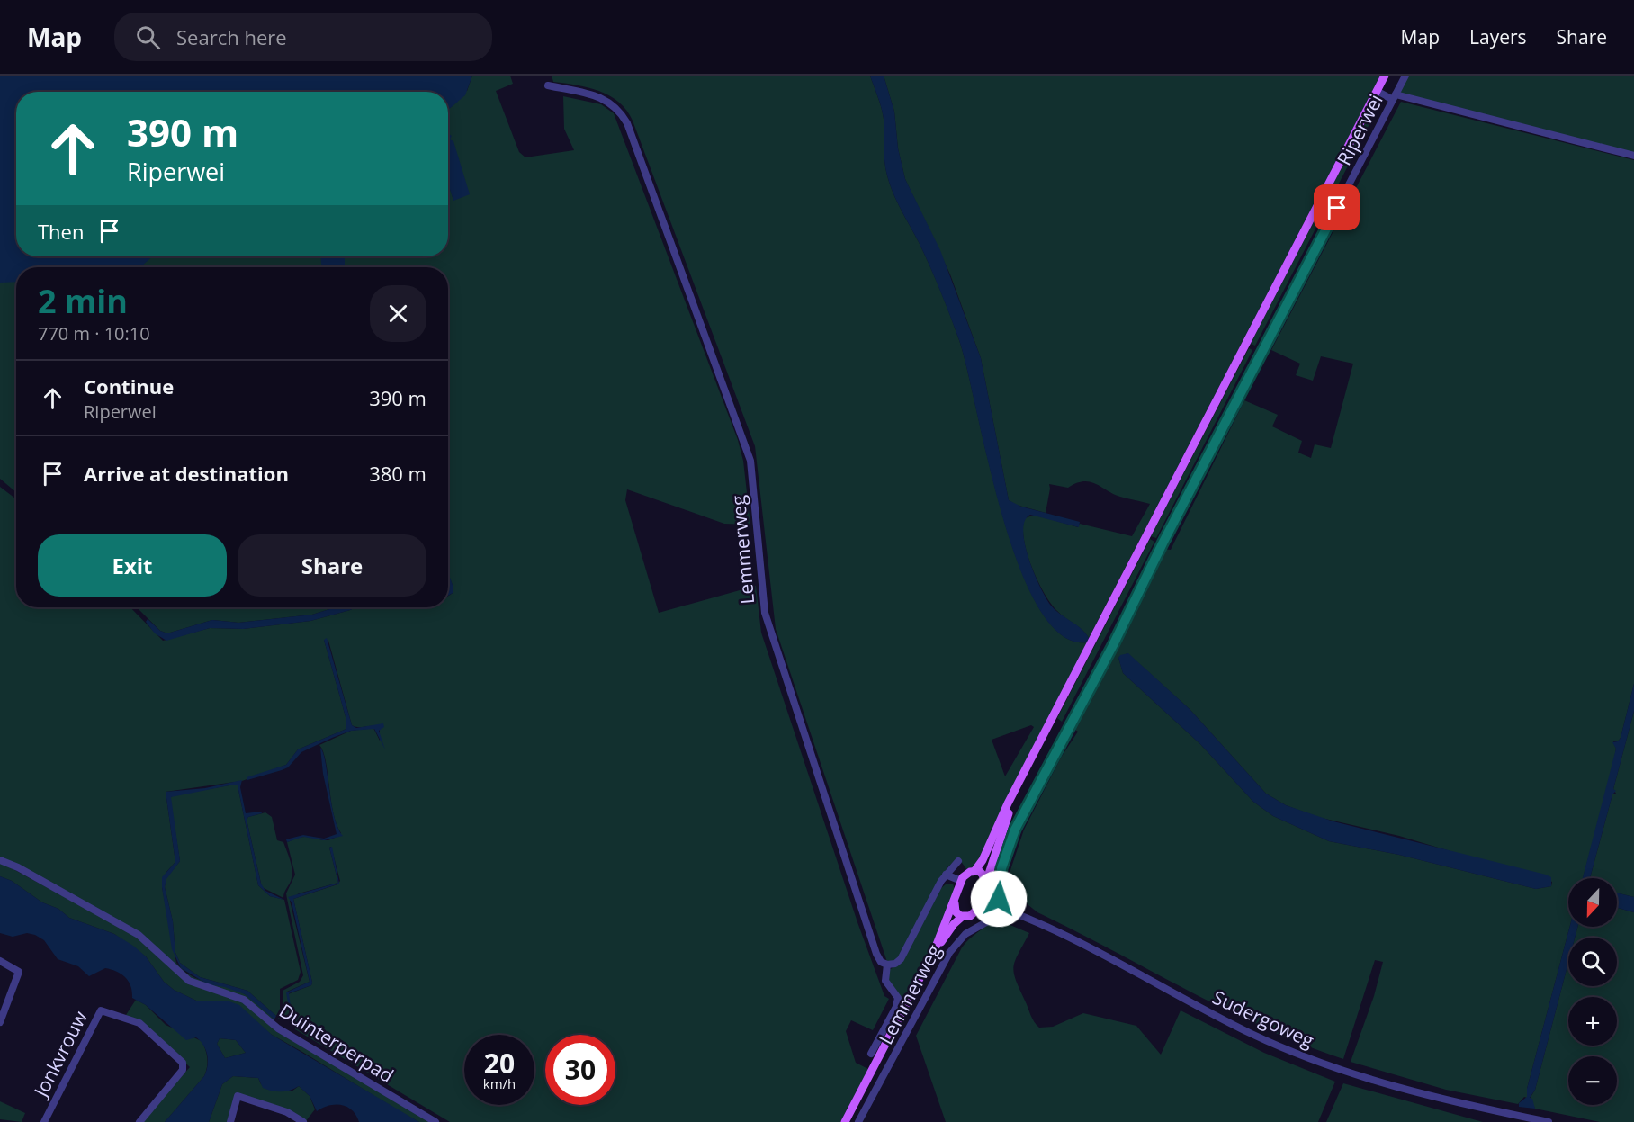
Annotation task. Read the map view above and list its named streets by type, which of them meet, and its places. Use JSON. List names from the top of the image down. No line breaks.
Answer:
{"streets":{"main road":["Riperwei","Lemmerweg"],"street":["Sudergoweg","Duinterperpad","Jonkvrouw"]},"crossings":[["Riperwei","Lemmerweg"],["Riperwei","Sudergoweg"],["Lemmerweg","Sudergoweg"]],"north":"bottom","page":{"header":"Map","search":"Search here","nav":["Map","Layers","Share"],"turn":["390 m","Riperwei"],"then":"Then","heading":["2 min","770 m · 10:10"],"list":[{"name":"Continue","note":"Riperwei","value":"390 m"},{"name":"Arrive at destination","value":"380 m"}],"buttons":["Exit","Share"],"map_buttons":["+","−"],"speed":"20 km/h","limit":"30"}}
